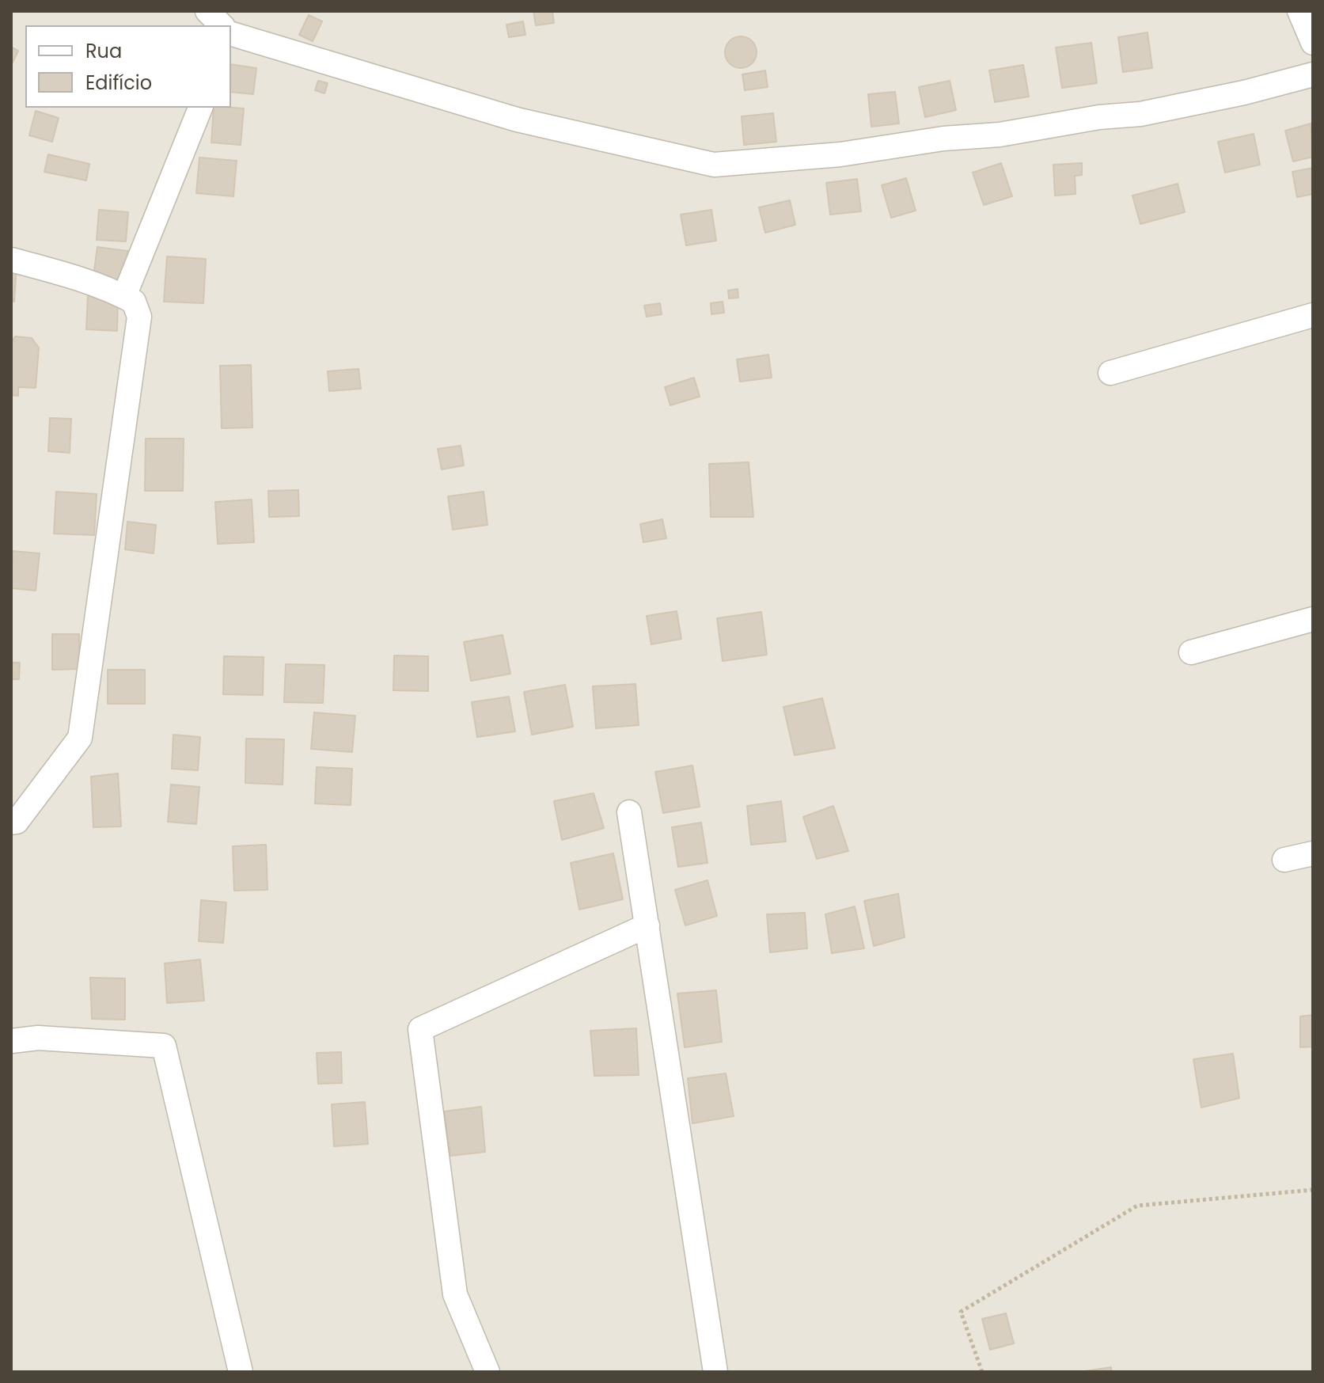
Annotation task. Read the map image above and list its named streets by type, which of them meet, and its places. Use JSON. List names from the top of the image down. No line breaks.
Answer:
{"legend":["Rua","Edifício"]}
